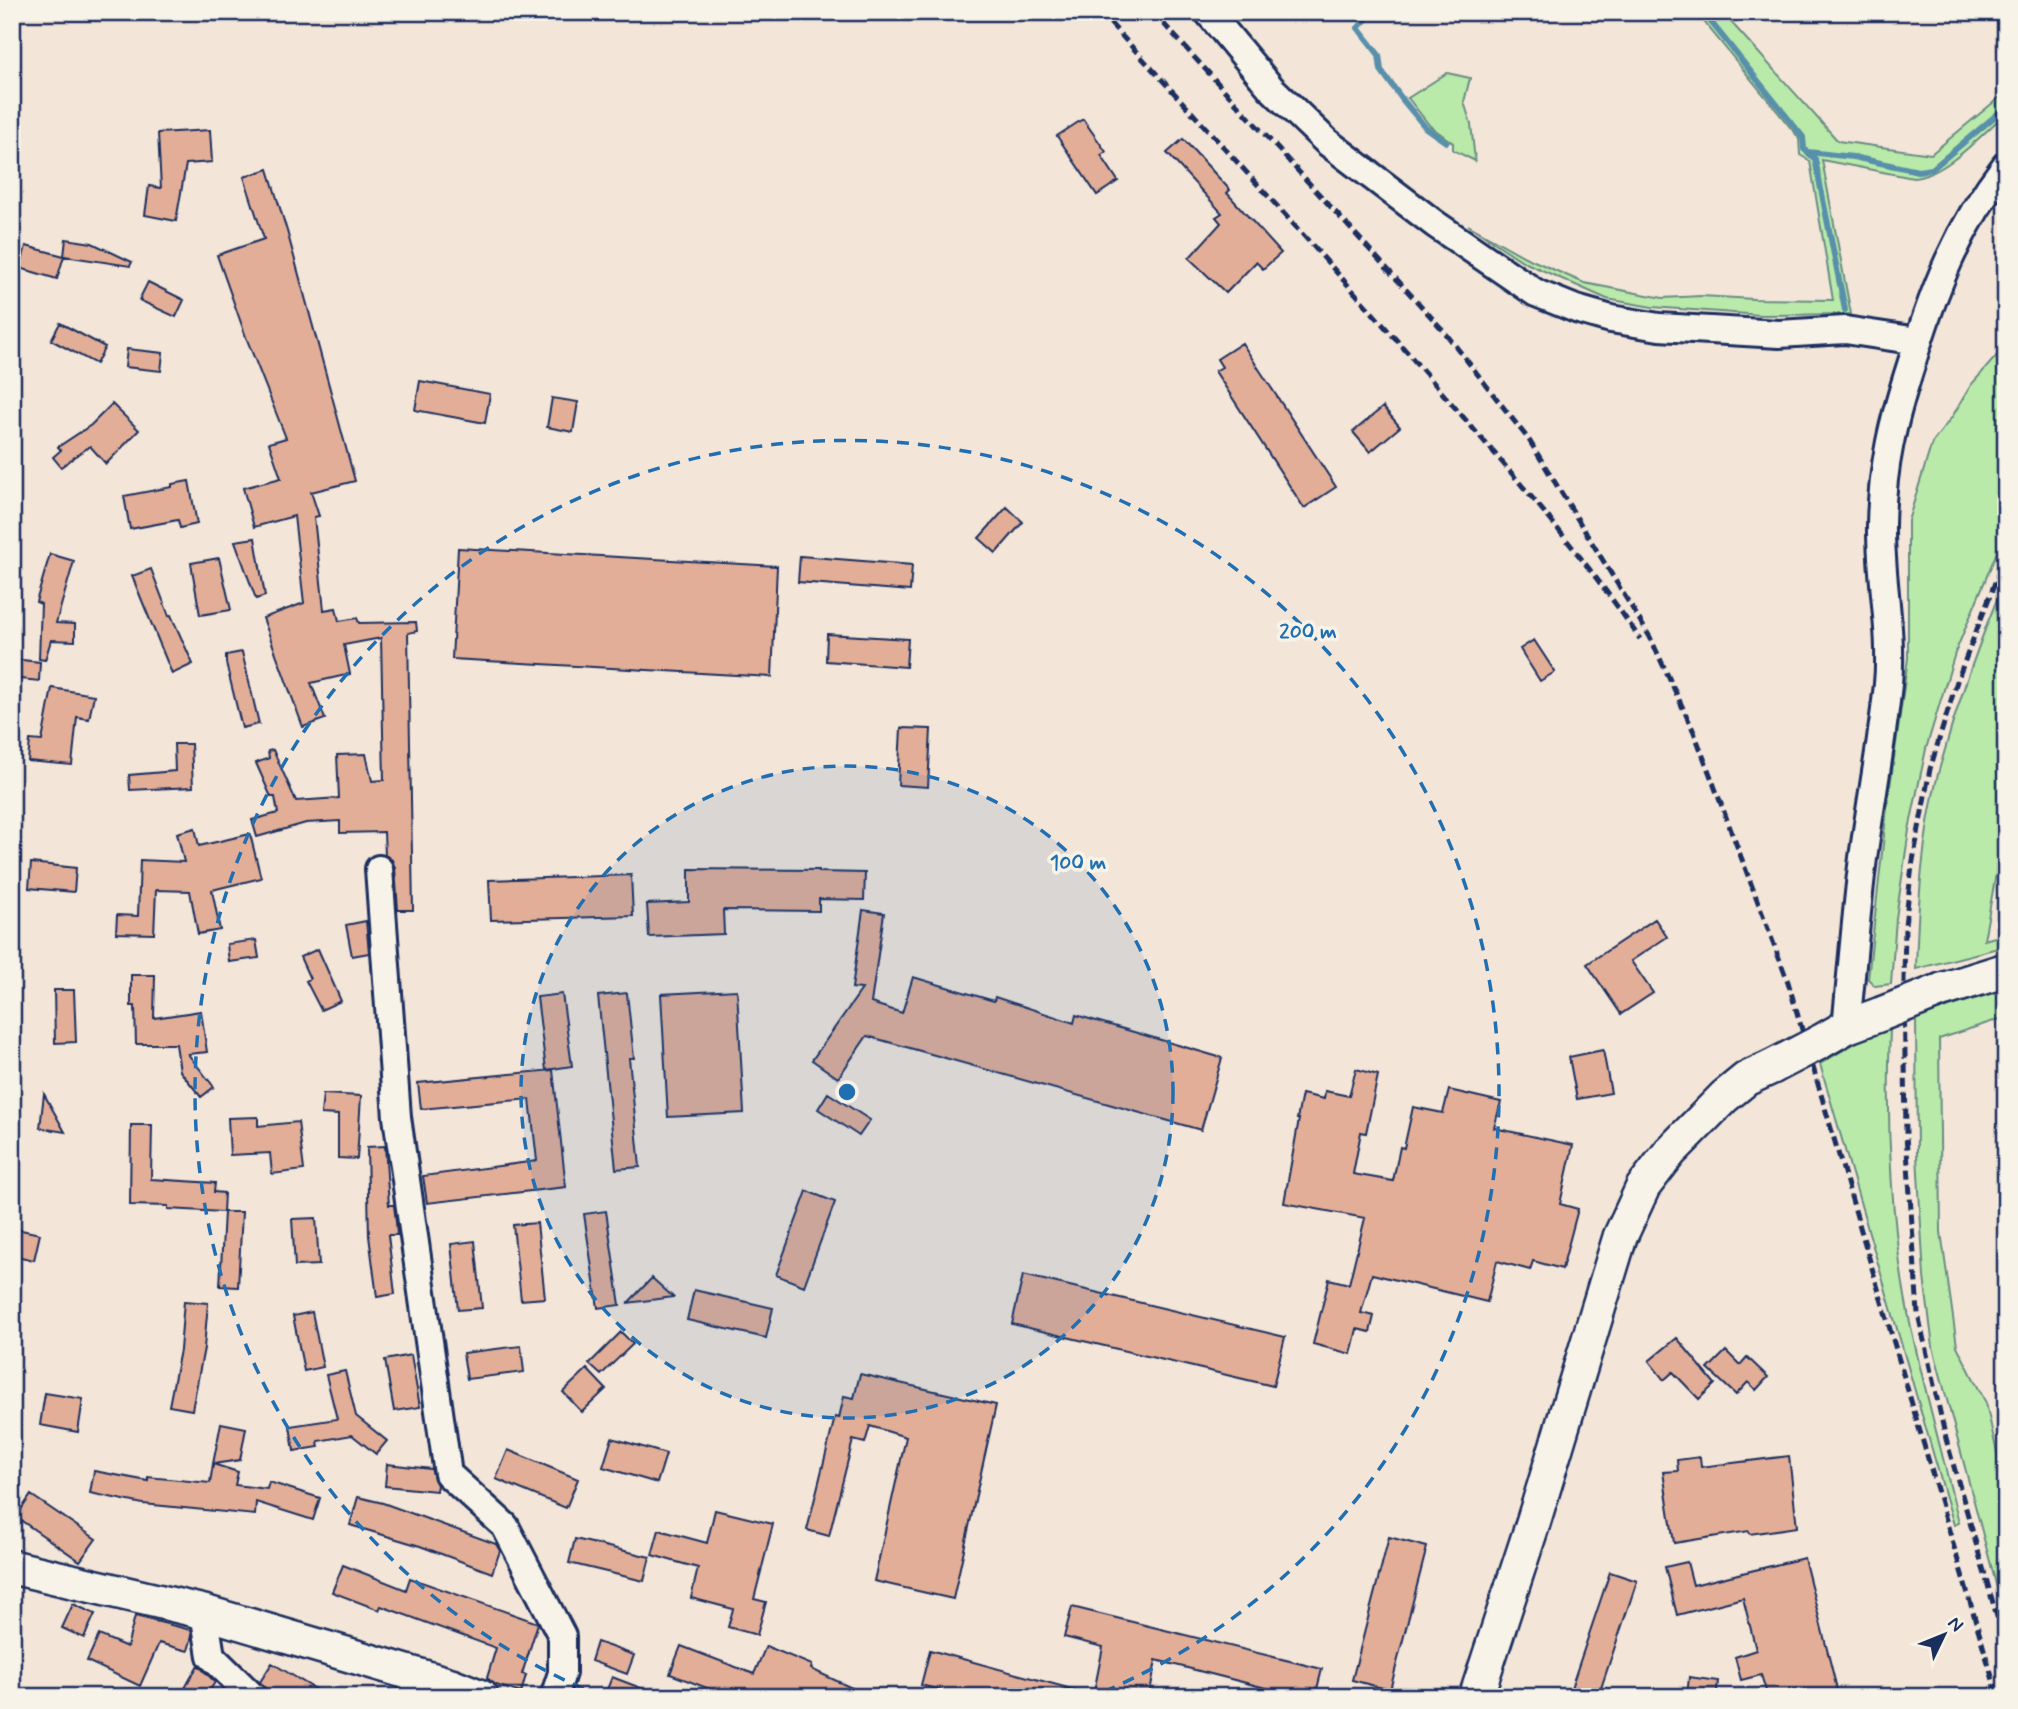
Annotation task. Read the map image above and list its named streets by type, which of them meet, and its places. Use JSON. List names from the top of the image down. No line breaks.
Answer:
{"north":"top right","rings":["200 m","100 m"]}
